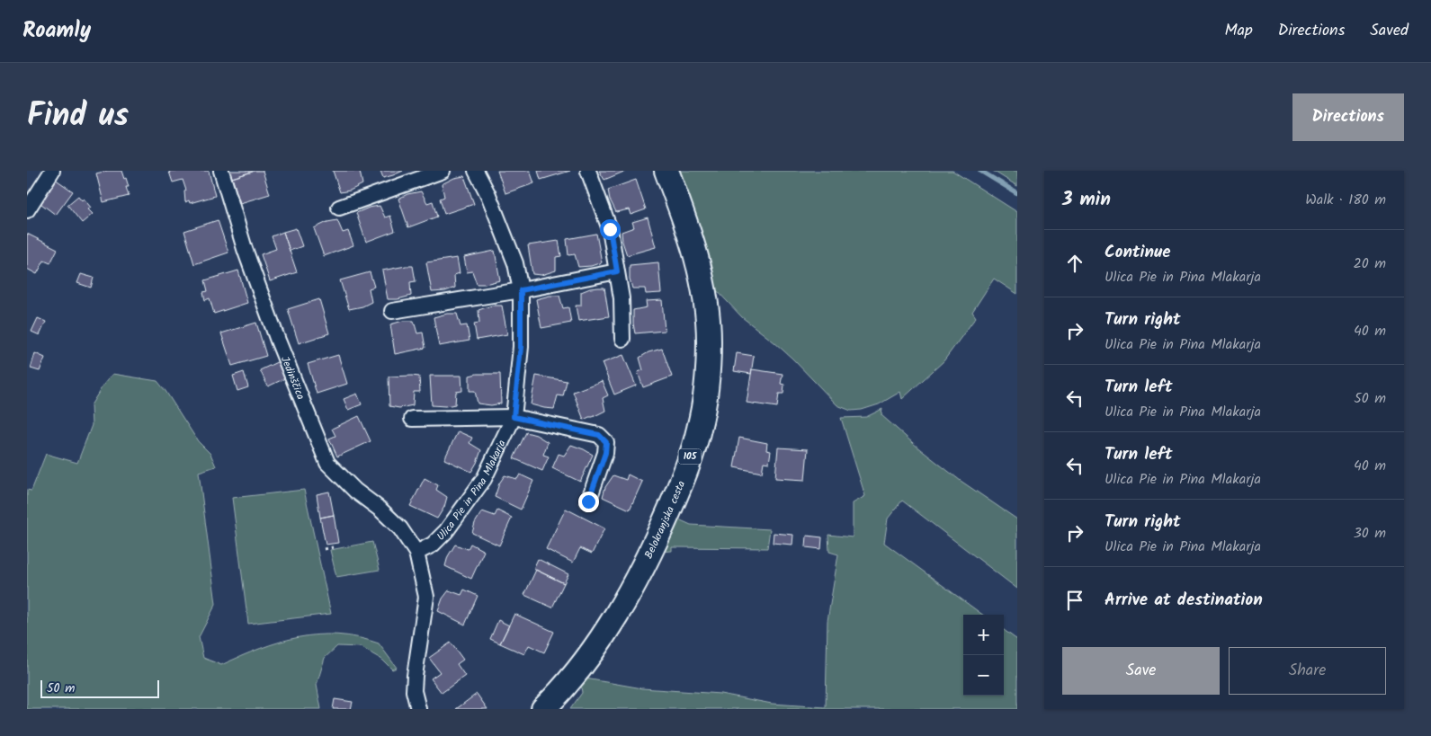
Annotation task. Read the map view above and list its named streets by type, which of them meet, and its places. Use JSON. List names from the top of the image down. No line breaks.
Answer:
{"streets":{"main road":["105","Belokranjska cesta"],"street":["Jedinščica","Ulica Pie in Pina Mlakarja"]},"crossings":[["Jedinščica","Ulica Pie in Pina Mlakarja"]],"scale_bar":"50 m","page":{"header":"Roamly","nav":["Map","Directions","Saved"],"title":"Find us","buttons":["Directions",["Save","Share"]],"heading":["3 min","Walk · 180 m"],"list":[["Continue","Ulica Pie in Pina Mlakarja","20 m"],["Turn right","Ulica Pie in Pina Mlakarja","40 m"],["Turn left","Ulica Pie in Pina Mlakarja","50 m"],["Turn left","Ulica Pie in Pina Mlakarja","40 m"],["Turn right","Ulica Pie in Pina Mlakarja","30 m"],"Arrive at destination"],"map_buttons":["+","−"],"scale":"50 m"}}
